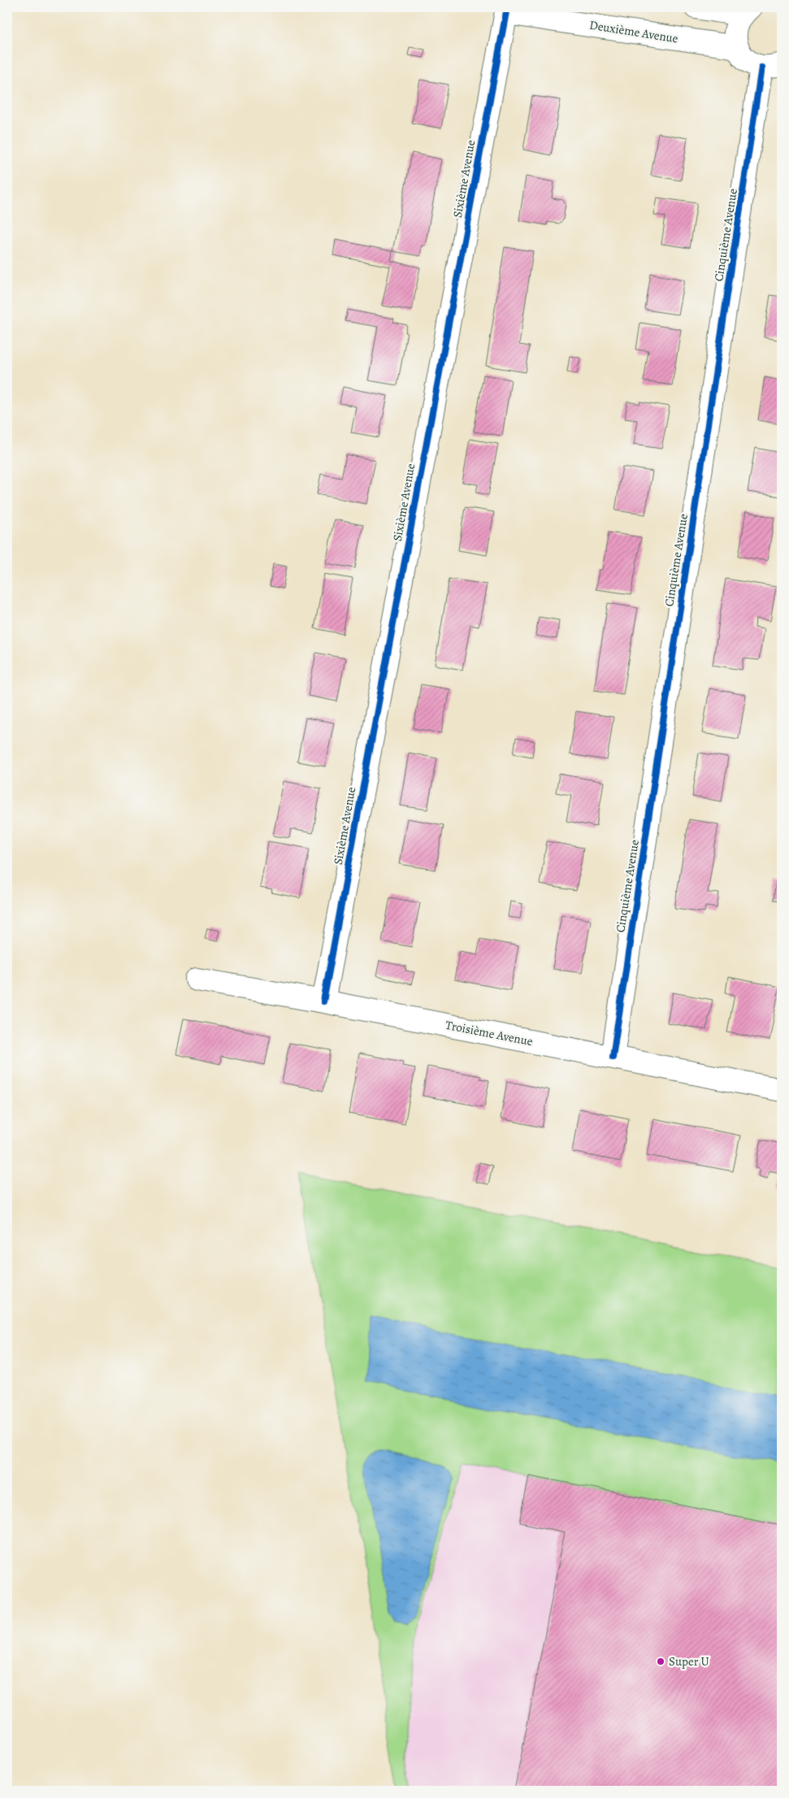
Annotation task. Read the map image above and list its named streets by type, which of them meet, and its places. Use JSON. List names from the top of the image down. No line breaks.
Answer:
{"streets":{"street":["Deuxième Avenue","Sixième Avenue","Cinquième Avenue","Troisième Avenue"]},"crossings":[["Deuxième Avenue","Sixième Avenue"],["Sixième Avenue","Troisième Avenue"],["Cinquième Avenue","Troisième Avenue"]],"places":["Super U"]}
